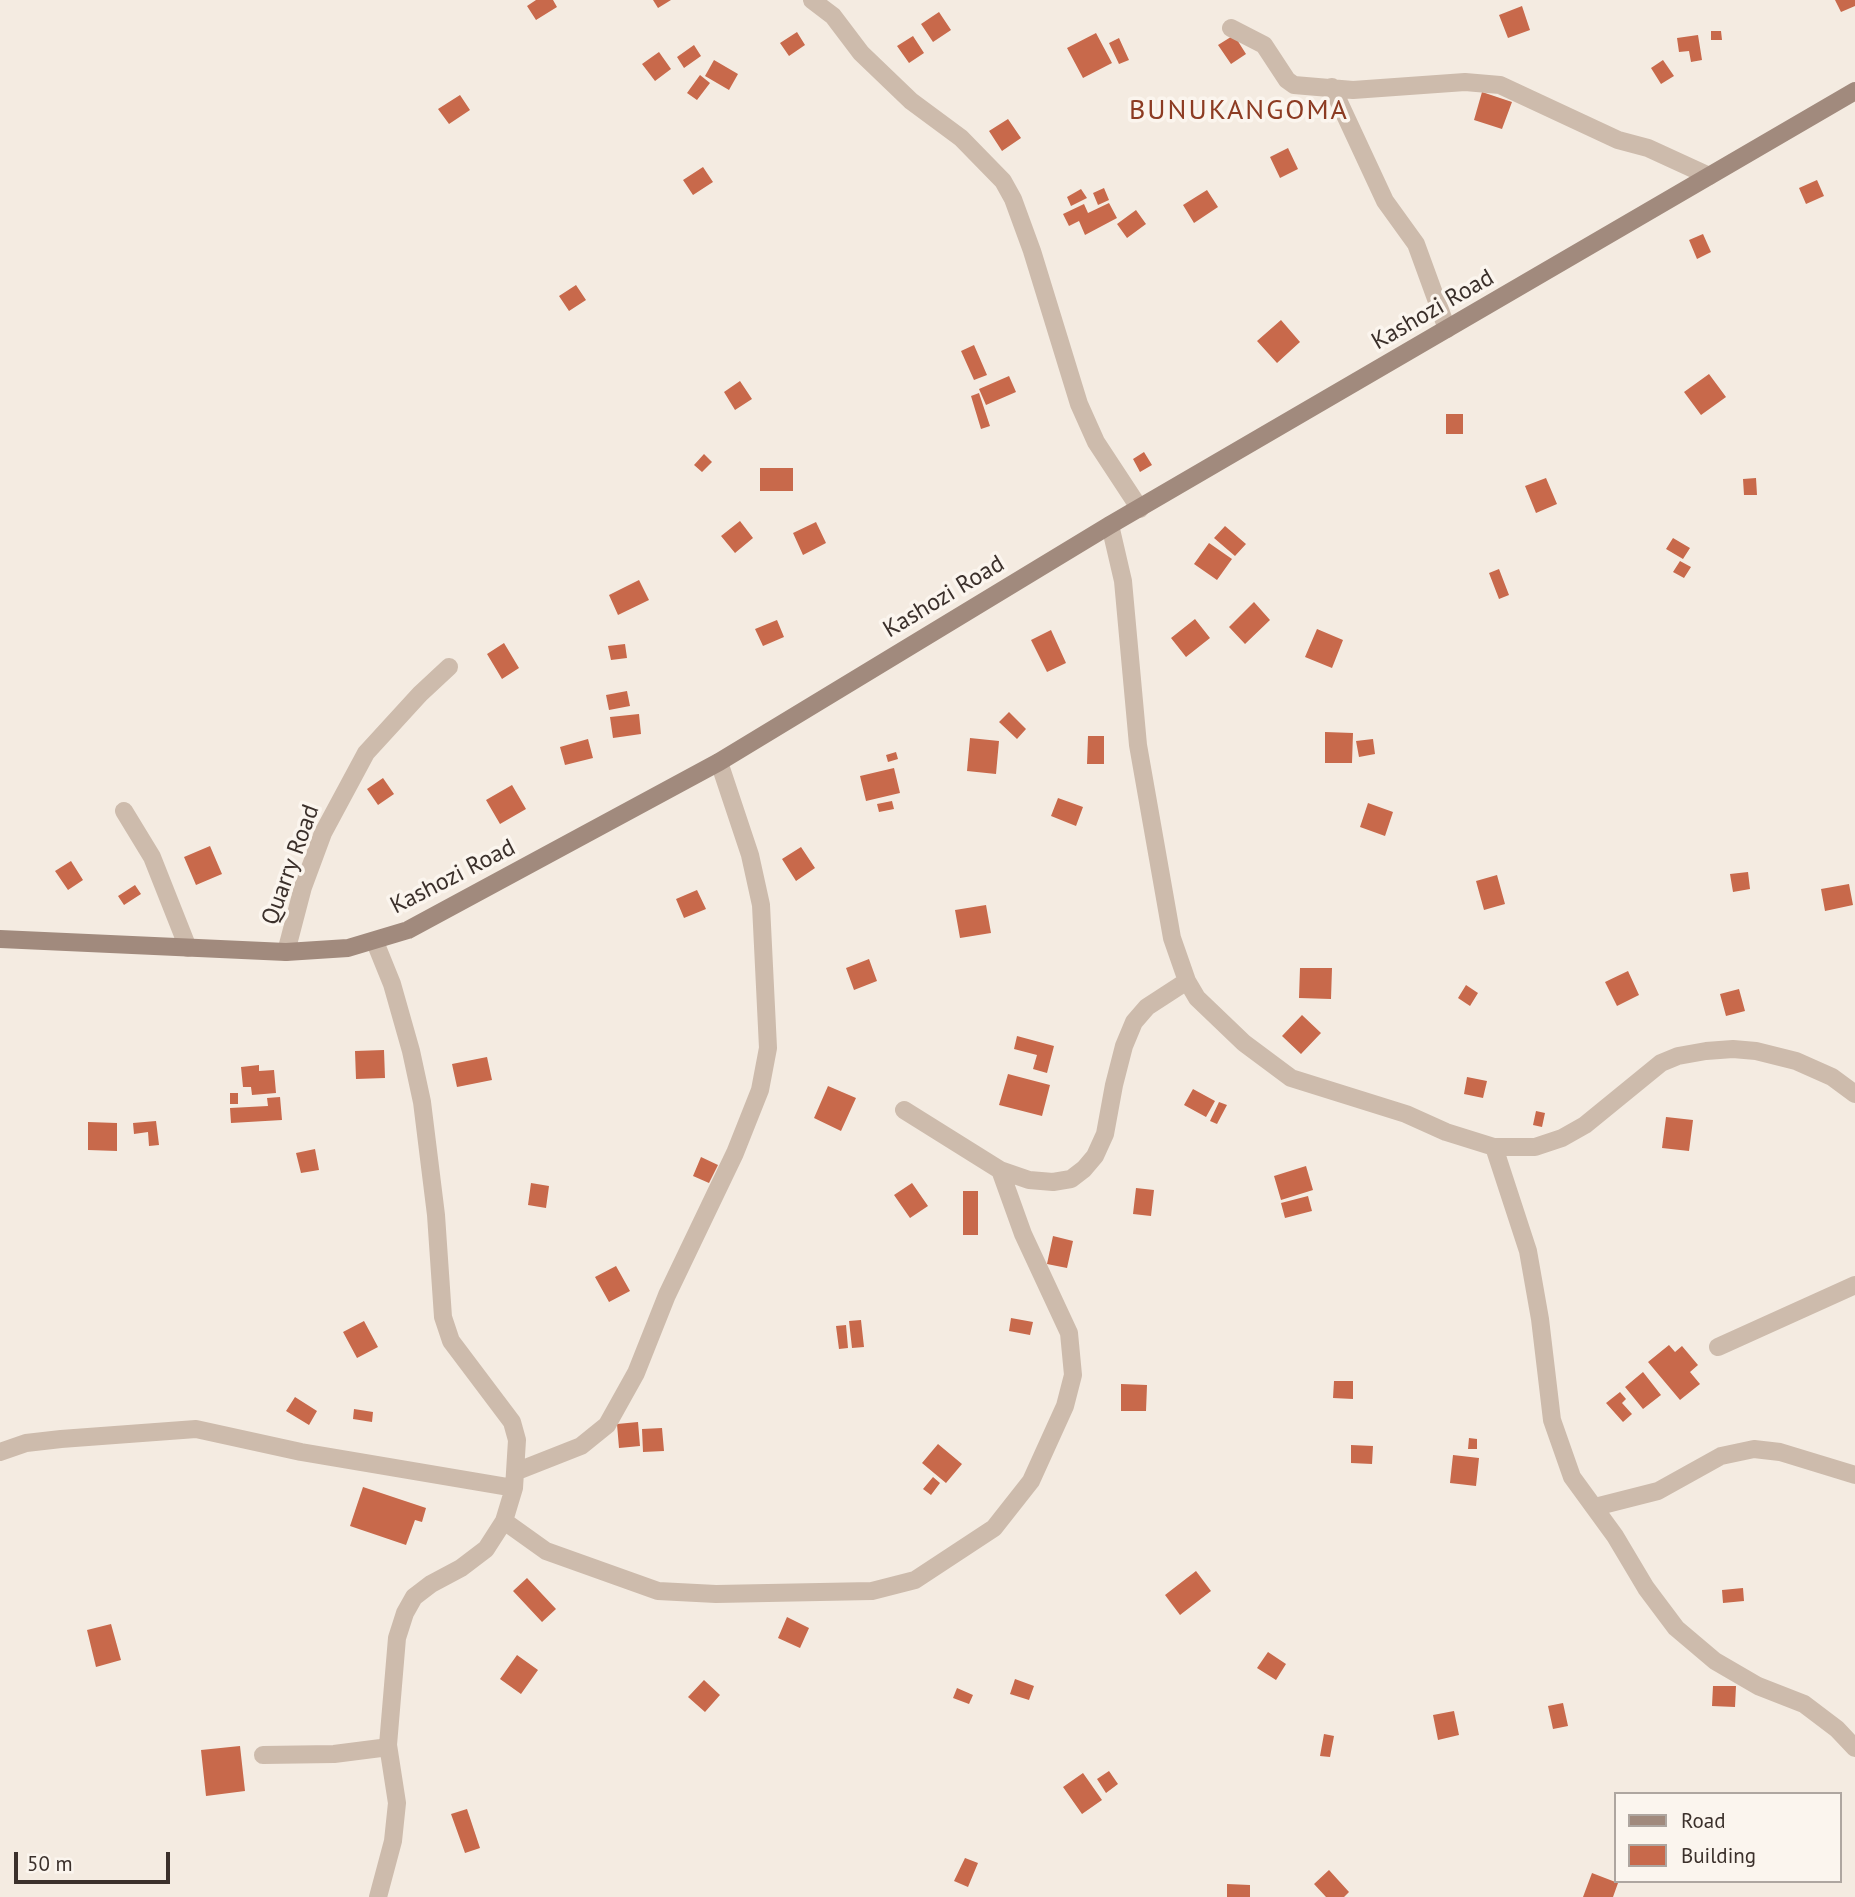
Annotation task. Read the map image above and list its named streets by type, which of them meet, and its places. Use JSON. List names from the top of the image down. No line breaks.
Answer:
{"streets":{"main road":["Kashozi Road"],"street":["Quarry Road"]},"crossings":[["Kashozi Road","Quarry Road"]],"districts":["BUNUKANGOMA"],"legend":["Road","Building"],"scale_bar":"50 m"}
